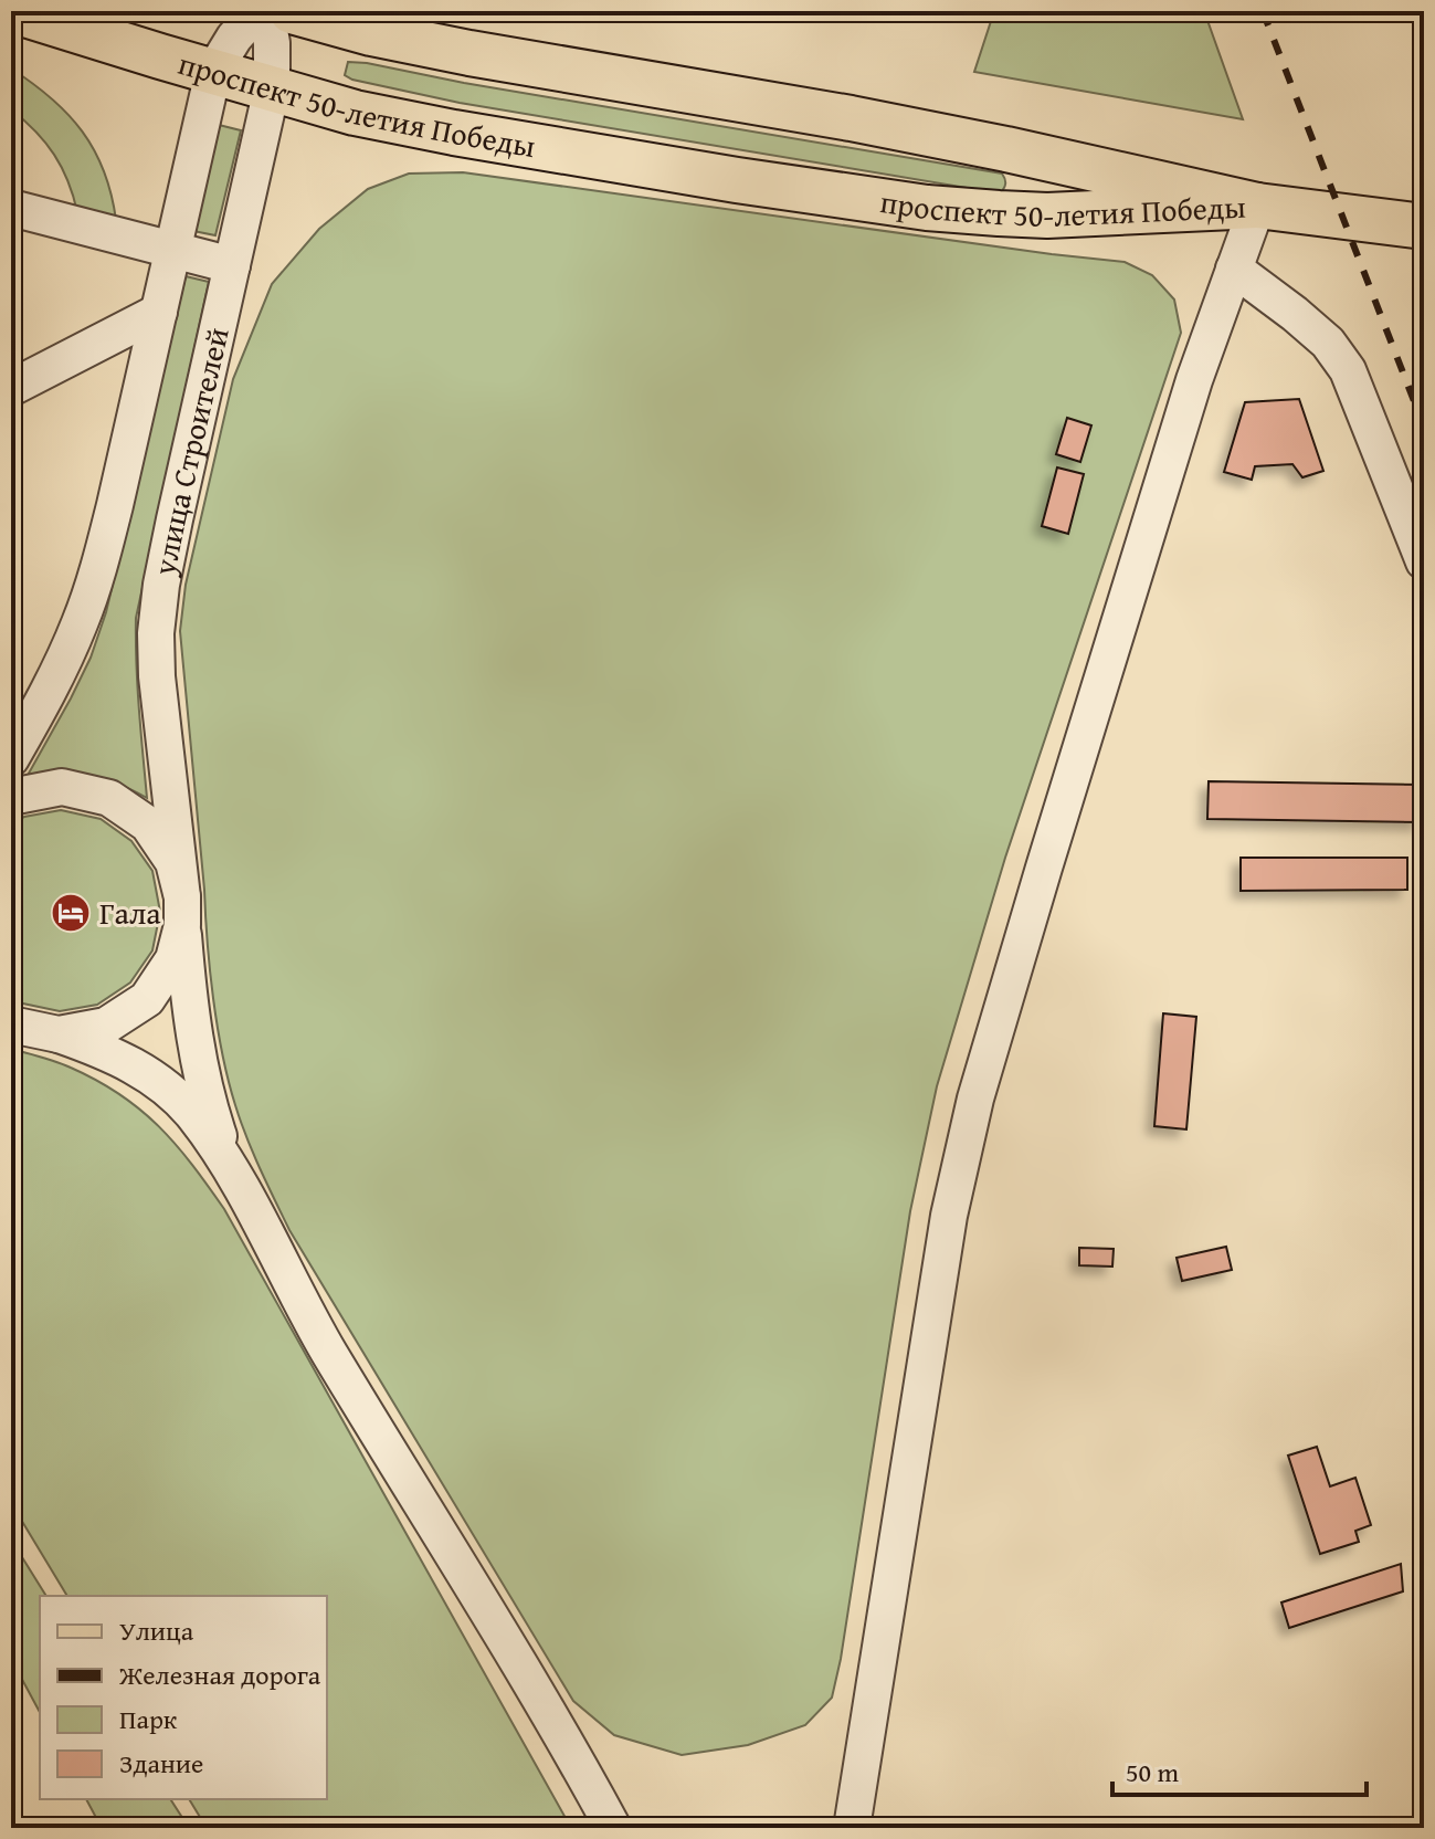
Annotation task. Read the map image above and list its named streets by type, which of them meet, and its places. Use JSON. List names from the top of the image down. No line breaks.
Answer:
{"streets":{"main road":["проспект 50-летия Победы"],"street":["улица Строителей"]},"crossings":[["проспект 50-летия Победы","улица Строителей"]],"places":{"hotel":["Гала"]},"legend":["Улица","Железная дорога","Парк","Здание"],"scale_bar":"50 m"}
